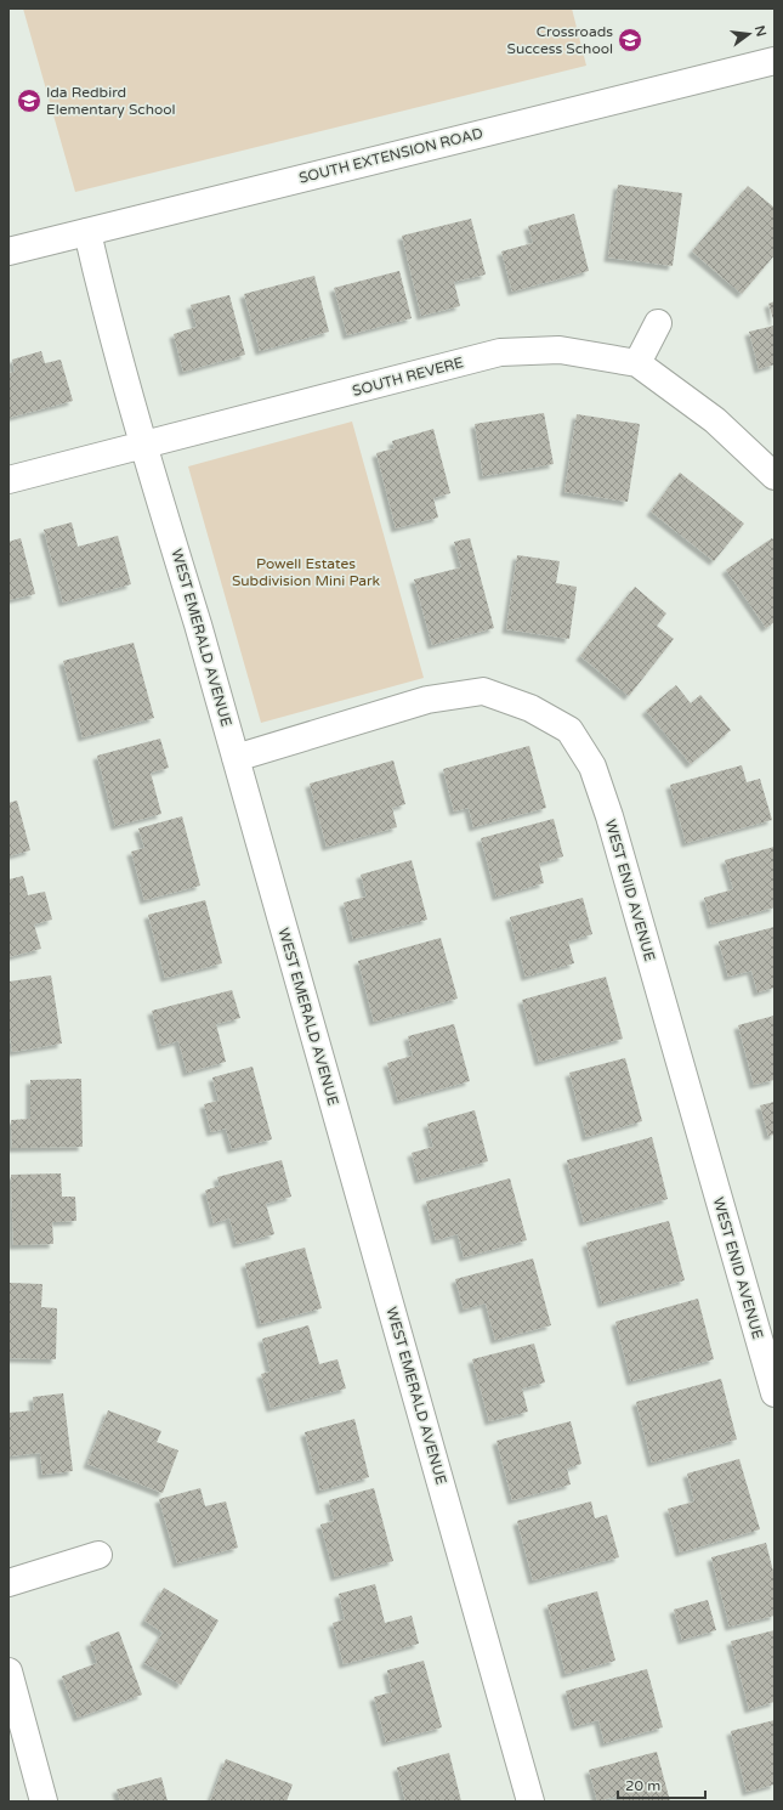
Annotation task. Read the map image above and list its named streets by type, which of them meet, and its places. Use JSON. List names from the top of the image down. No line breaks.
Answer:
{"streets":{"street":["SOUTH EXTENSION ROAD","SOUTH REVERE","WEST EMERALD AVENUE","WEST ENID AVENUE"]},"crossings":[["SOUTH EXTENSION ROAD","WEST EMERALD AVENUE"],["SOUTH REVERE","WEST EMERALD AVENUE"],["WEST EMERALD AVENUE","WEST ENID AVENUE"]],"parks":["Powell Estates Subdivision Mini Park"],"places":{"school or university":["Crossroads Success School","Ida Redbird Elementary School"]},"scale_bar":"20 m","north":"right"}
